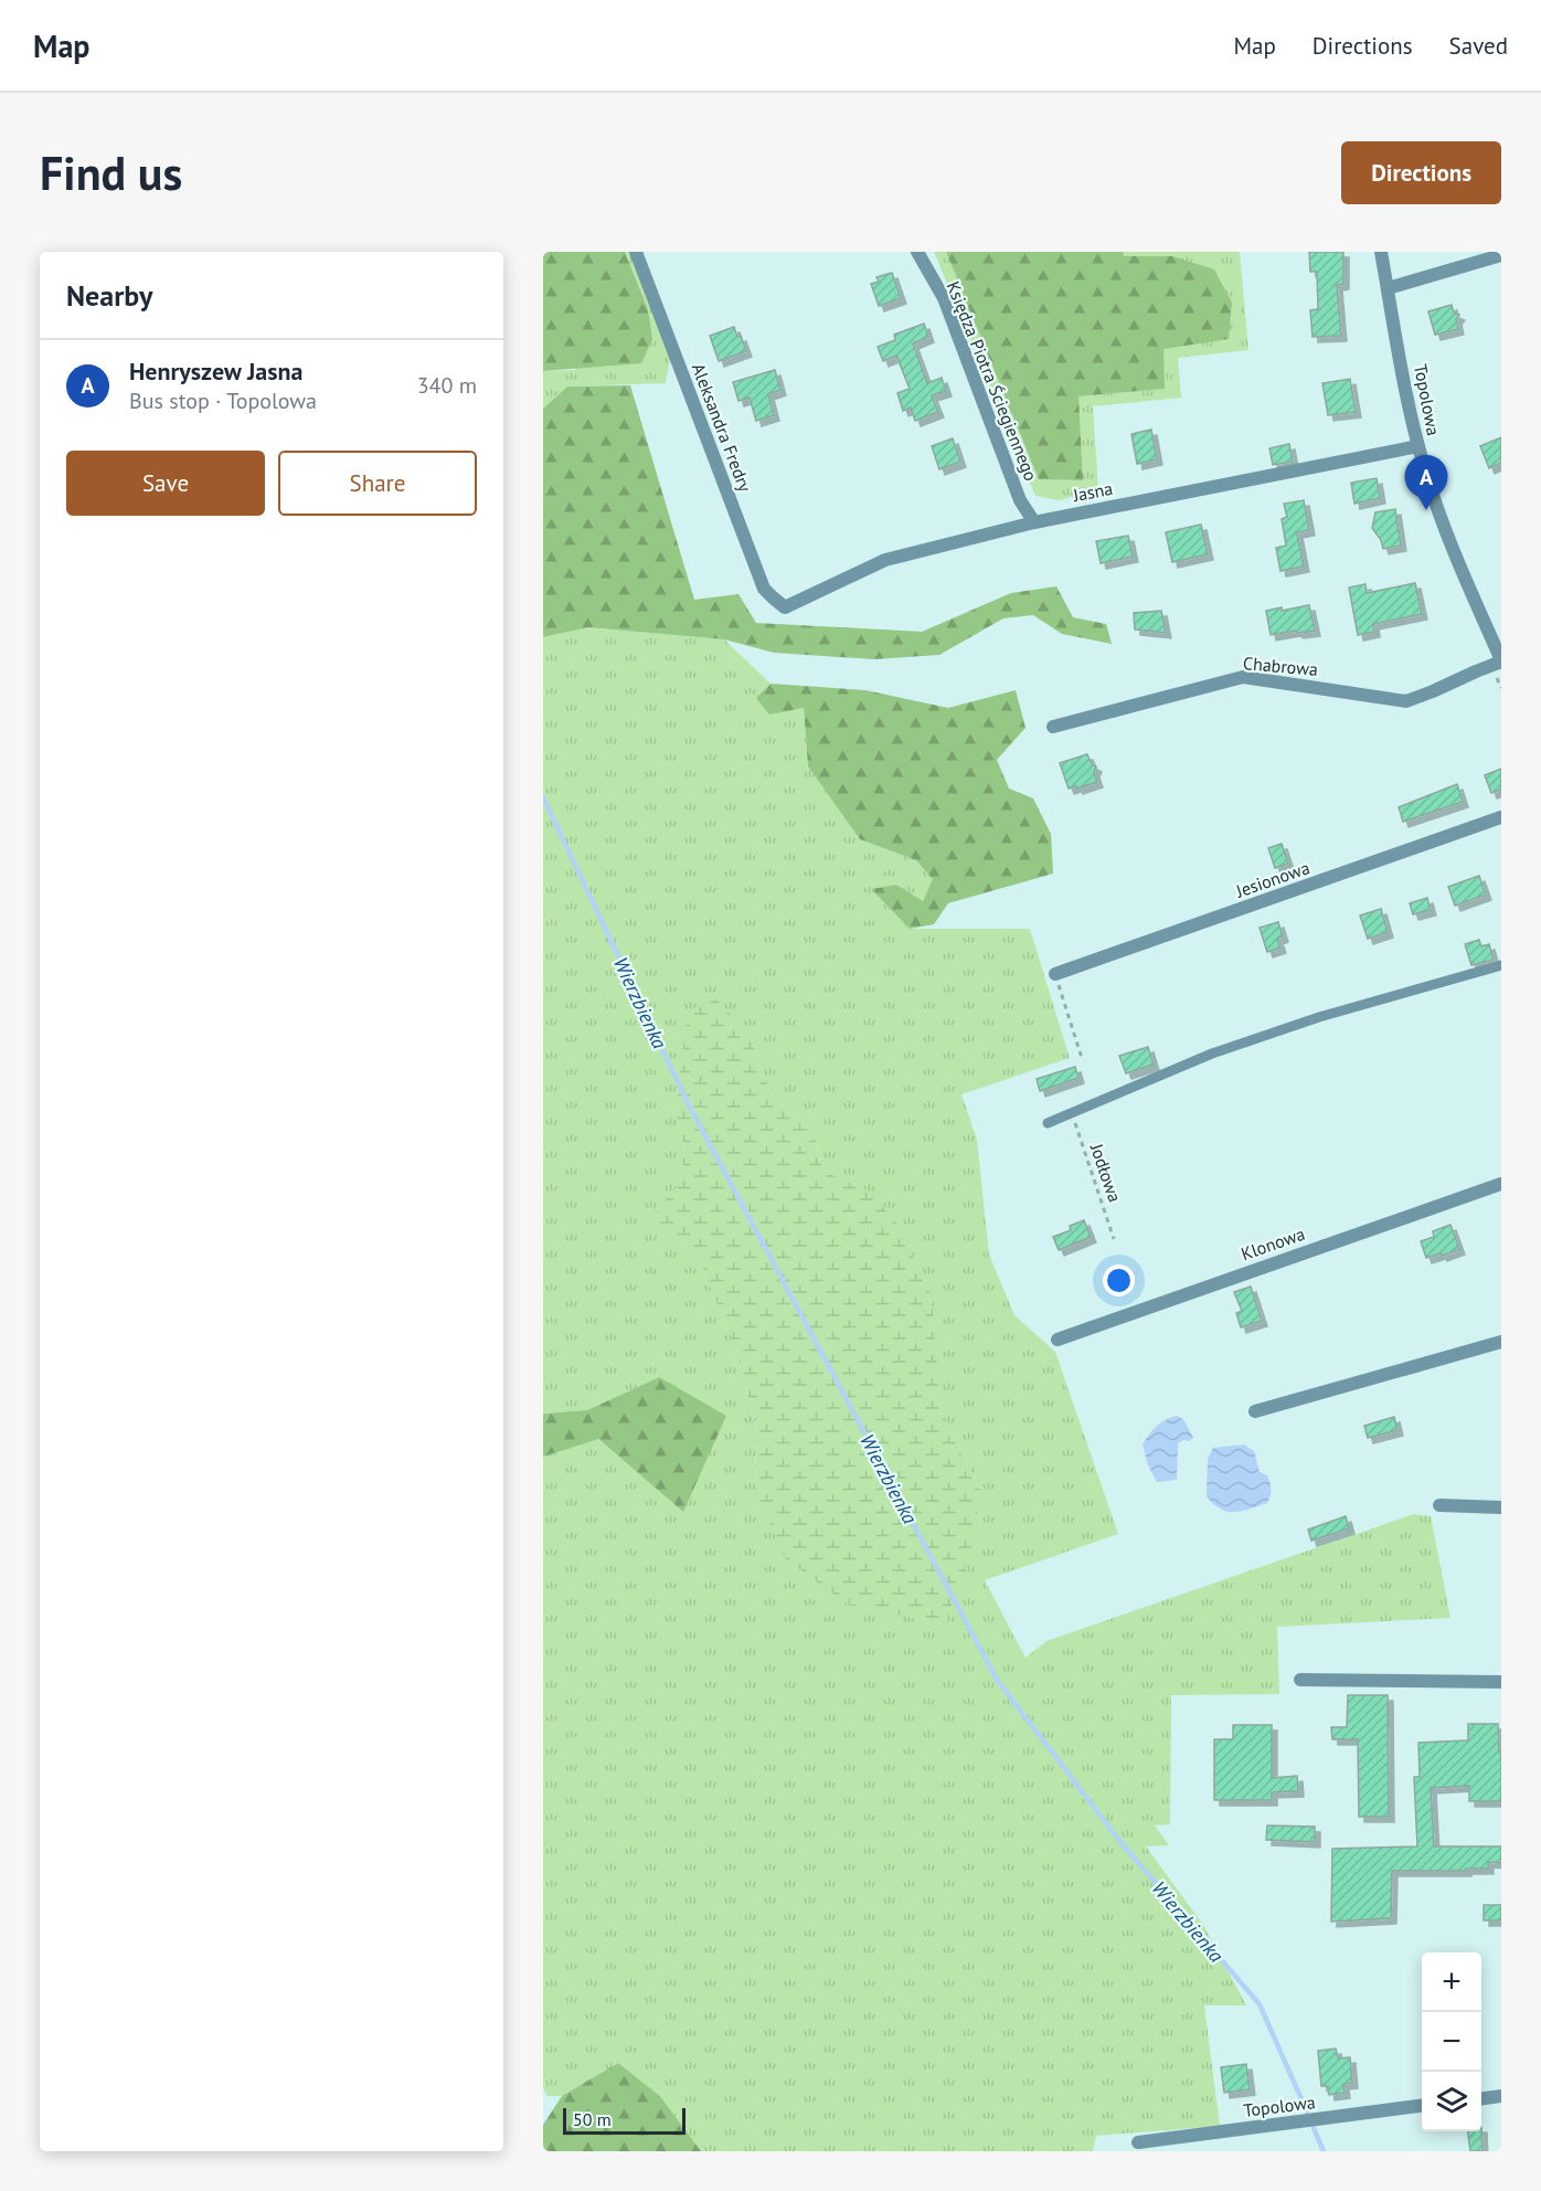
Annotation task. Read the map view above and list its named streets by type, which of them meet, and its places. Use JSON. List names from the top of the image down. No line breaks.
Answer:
{"streets":{"street":["Księdza Piotra Ściegiennego","Topolowa","Aleksandra Fredry","Jasna","Chabrowa","Jesionowa","Klonowa"],"path":["Jodłowa"]},"crossings":[["Księdza Piotra Ściegiennego","Jasna"],["Topolowa","Jasna"],["Topolowa","Chabrowa"],["Aleksandra Fredry","Jasna"]],"water":["Wierzbienka"],"scale_bar":"50 m","page":{"header":"Map","nav":["Map","Directions","Saved"],"buttons":["Directions",["Save","Share"]],"title":"Find us","heading":"Nearby","list":[{"mark":"A","name":"Henryszew Jasna","note":"Bus stop · Topolowa","value":"340 m"}],"pins":"A","map_buttons":["+","−"],"scale":"50 m"}}
